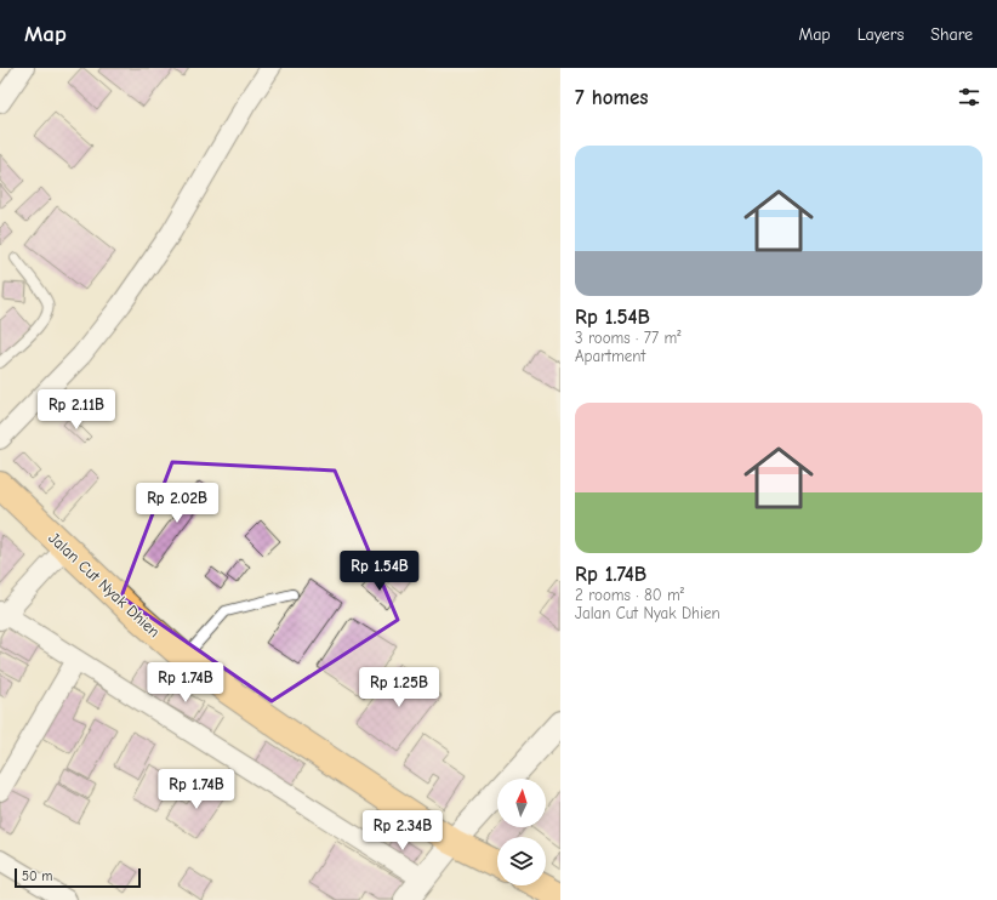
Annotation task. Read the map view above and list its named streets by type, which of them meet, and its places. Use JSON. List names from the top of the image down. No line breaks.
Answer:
{"streets":{"main road":["Jalan Cut Nyak Dhien"]},"scale_bar":"50 m","north":"top","page":{"header":"Map","nav":["Map","Layers","Share"],"heading":"7 homes","list":[{"name":"Rp 1.54B","note":"3 rooms · 77 m² · Apartment"},{"name":"Rp 1.74B","note":"2 rooms · 80 m² · Jalan Cut Nyak Dhien"}],"price":["Rp 2.11B","Rp 2.02B","Rp 1.54B","Rp 1.74B","Rp 1.25B","Rp 1.74B","Rp 2.34B"],"scale":"50 m"}}
